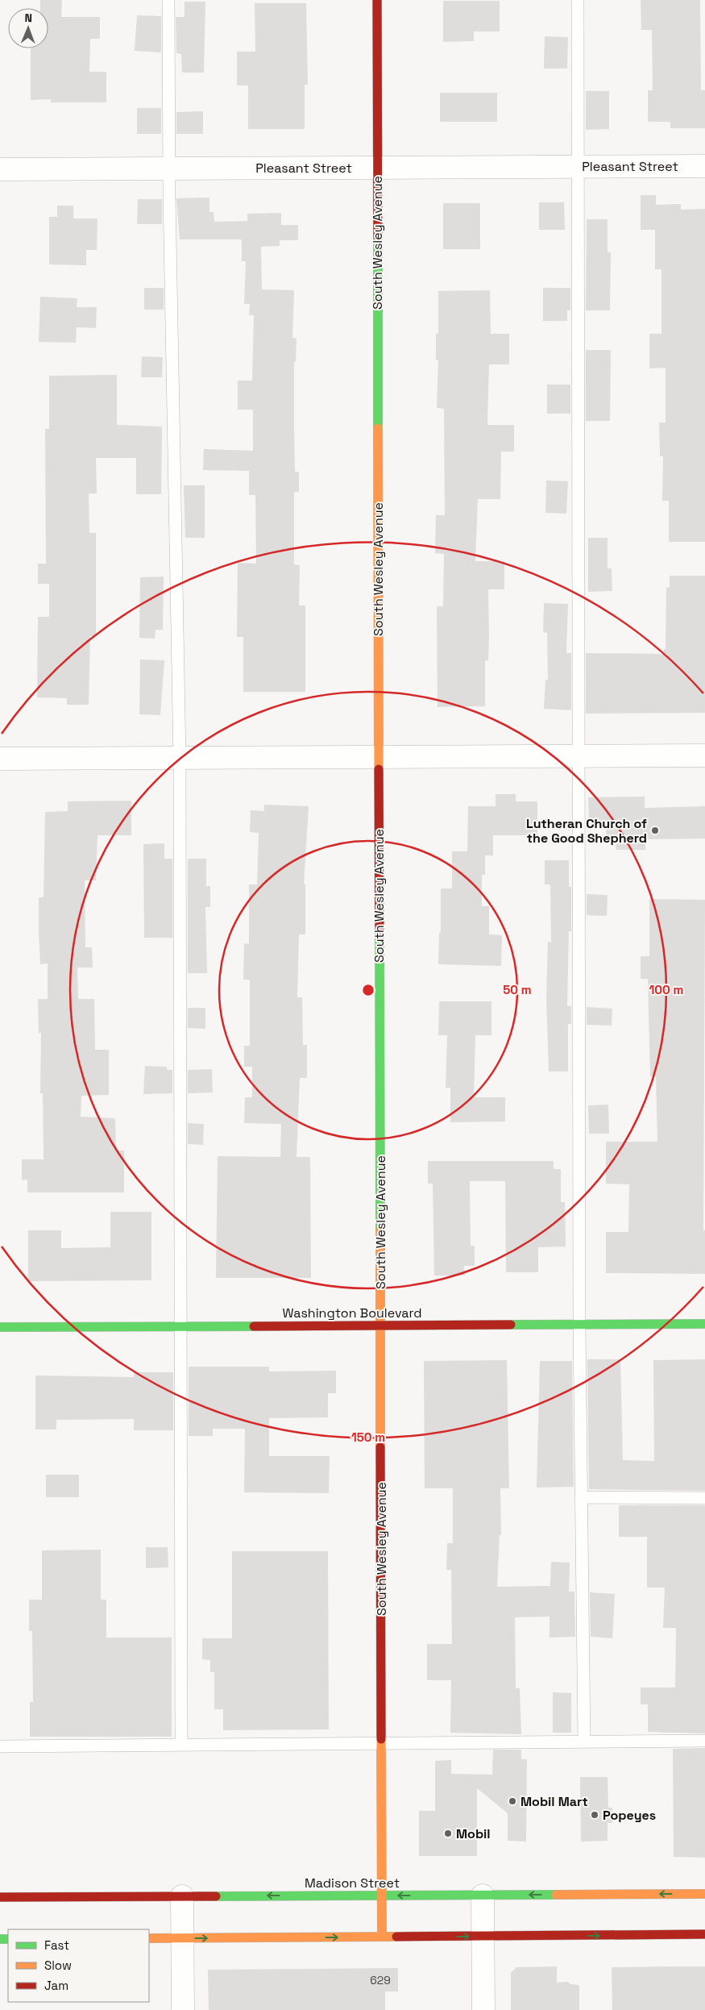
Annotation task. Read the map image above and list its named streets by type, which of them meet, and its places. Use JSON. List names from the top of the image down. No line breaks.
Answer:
{"streets":{"street":["Pleasant Street","South Wesley Avenue","Washington Boulevard","Madison Street"]},"crossings":[["Pleasant Street","South Wesley Avenue"],["South Wesley Avenue","Washington Boulevard"],["South Wesley Avenue","Madison Street"]],"places":["Lutheran Church of the Good Shepherd","Mobil Mart","Popeyes","Mobil"],"house_numbers":["629"],"legend":["Fast","Slow","Jam"],"north":"top","rings":["50 m","100 m","150 m"]}
